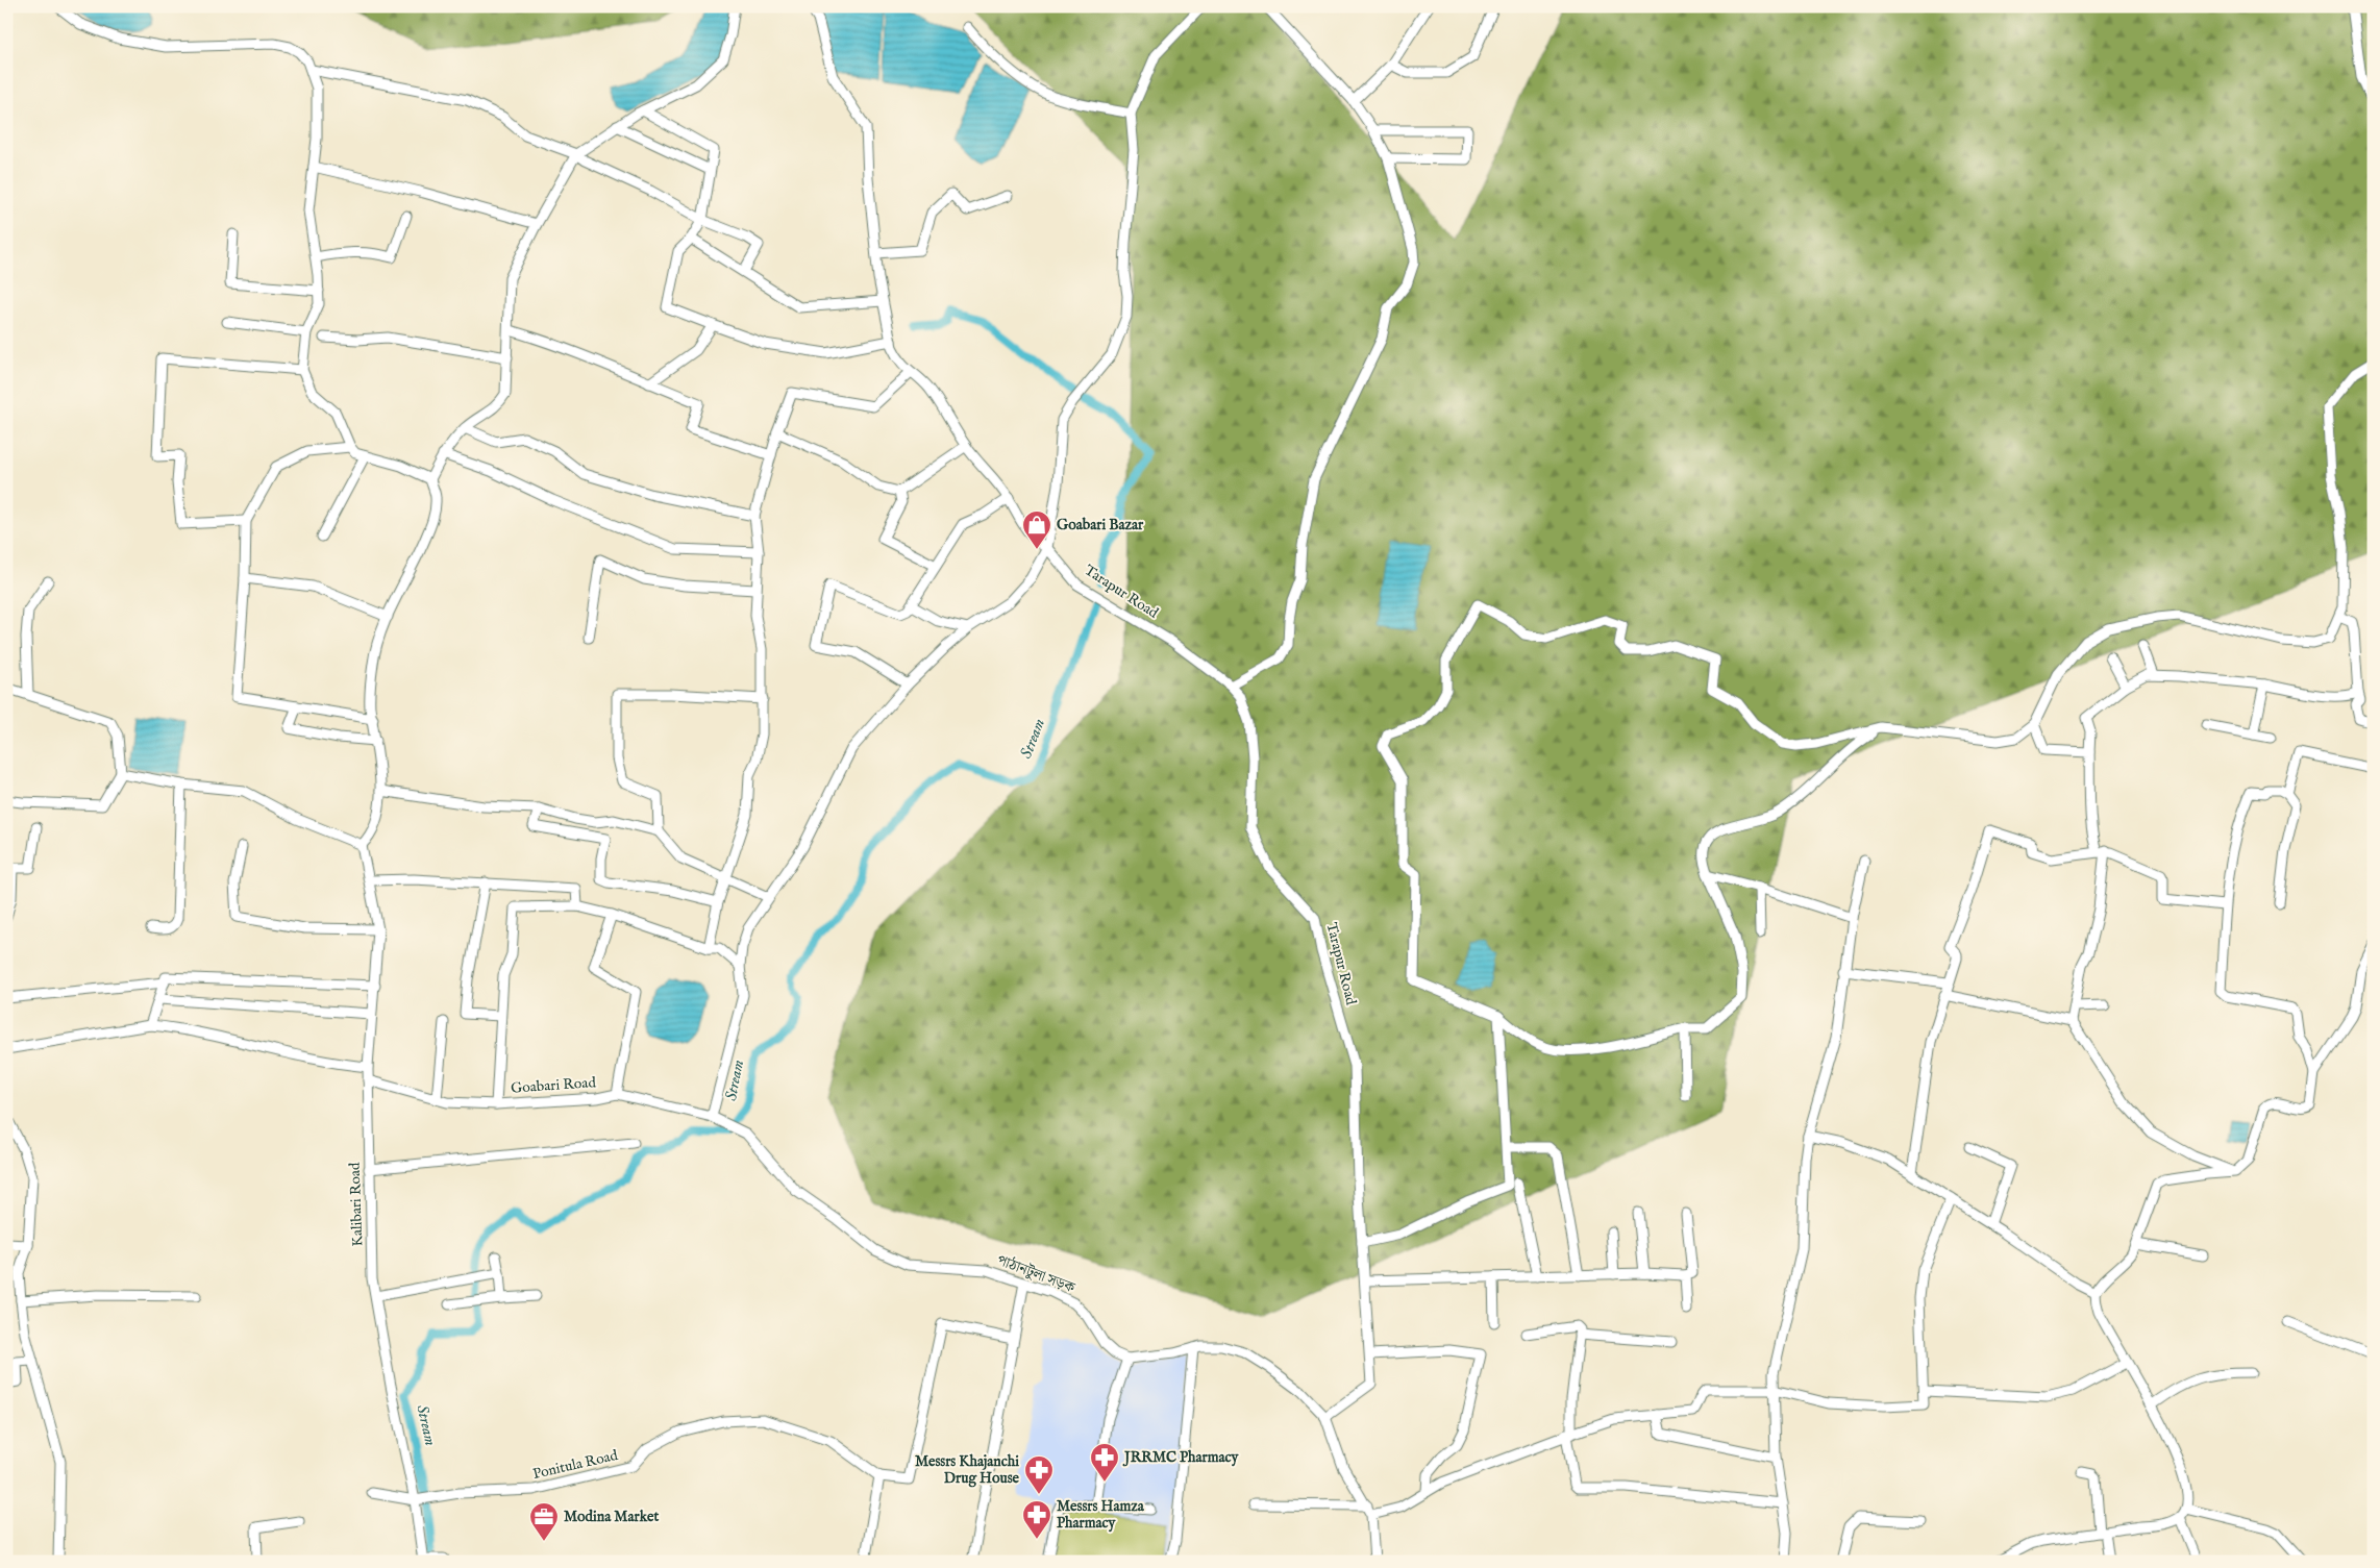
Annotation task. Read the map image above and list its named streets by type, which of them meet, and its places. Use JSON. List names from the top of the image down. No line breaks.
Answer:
{"streets":{"street":["Tarapur Road","Goabari Road","Kalibari Road","পাঠানটুলা সড়ক","Ponitula Road"]},"crossings":[["Goabari Road","Kalibari Road"],["Goabari Road","পাঠানটুলা সড়ক"],["Kalibari Road","Ponitula Road"]],"water":["Stream"],"places":{"shop":["Goabari Bazar"],"pharmacy":["JRRMC Pharmacy","Messrs Khajanchi Drug House","Messrs Hamza Pharmacy"],"office":["Modina Market"]}}
